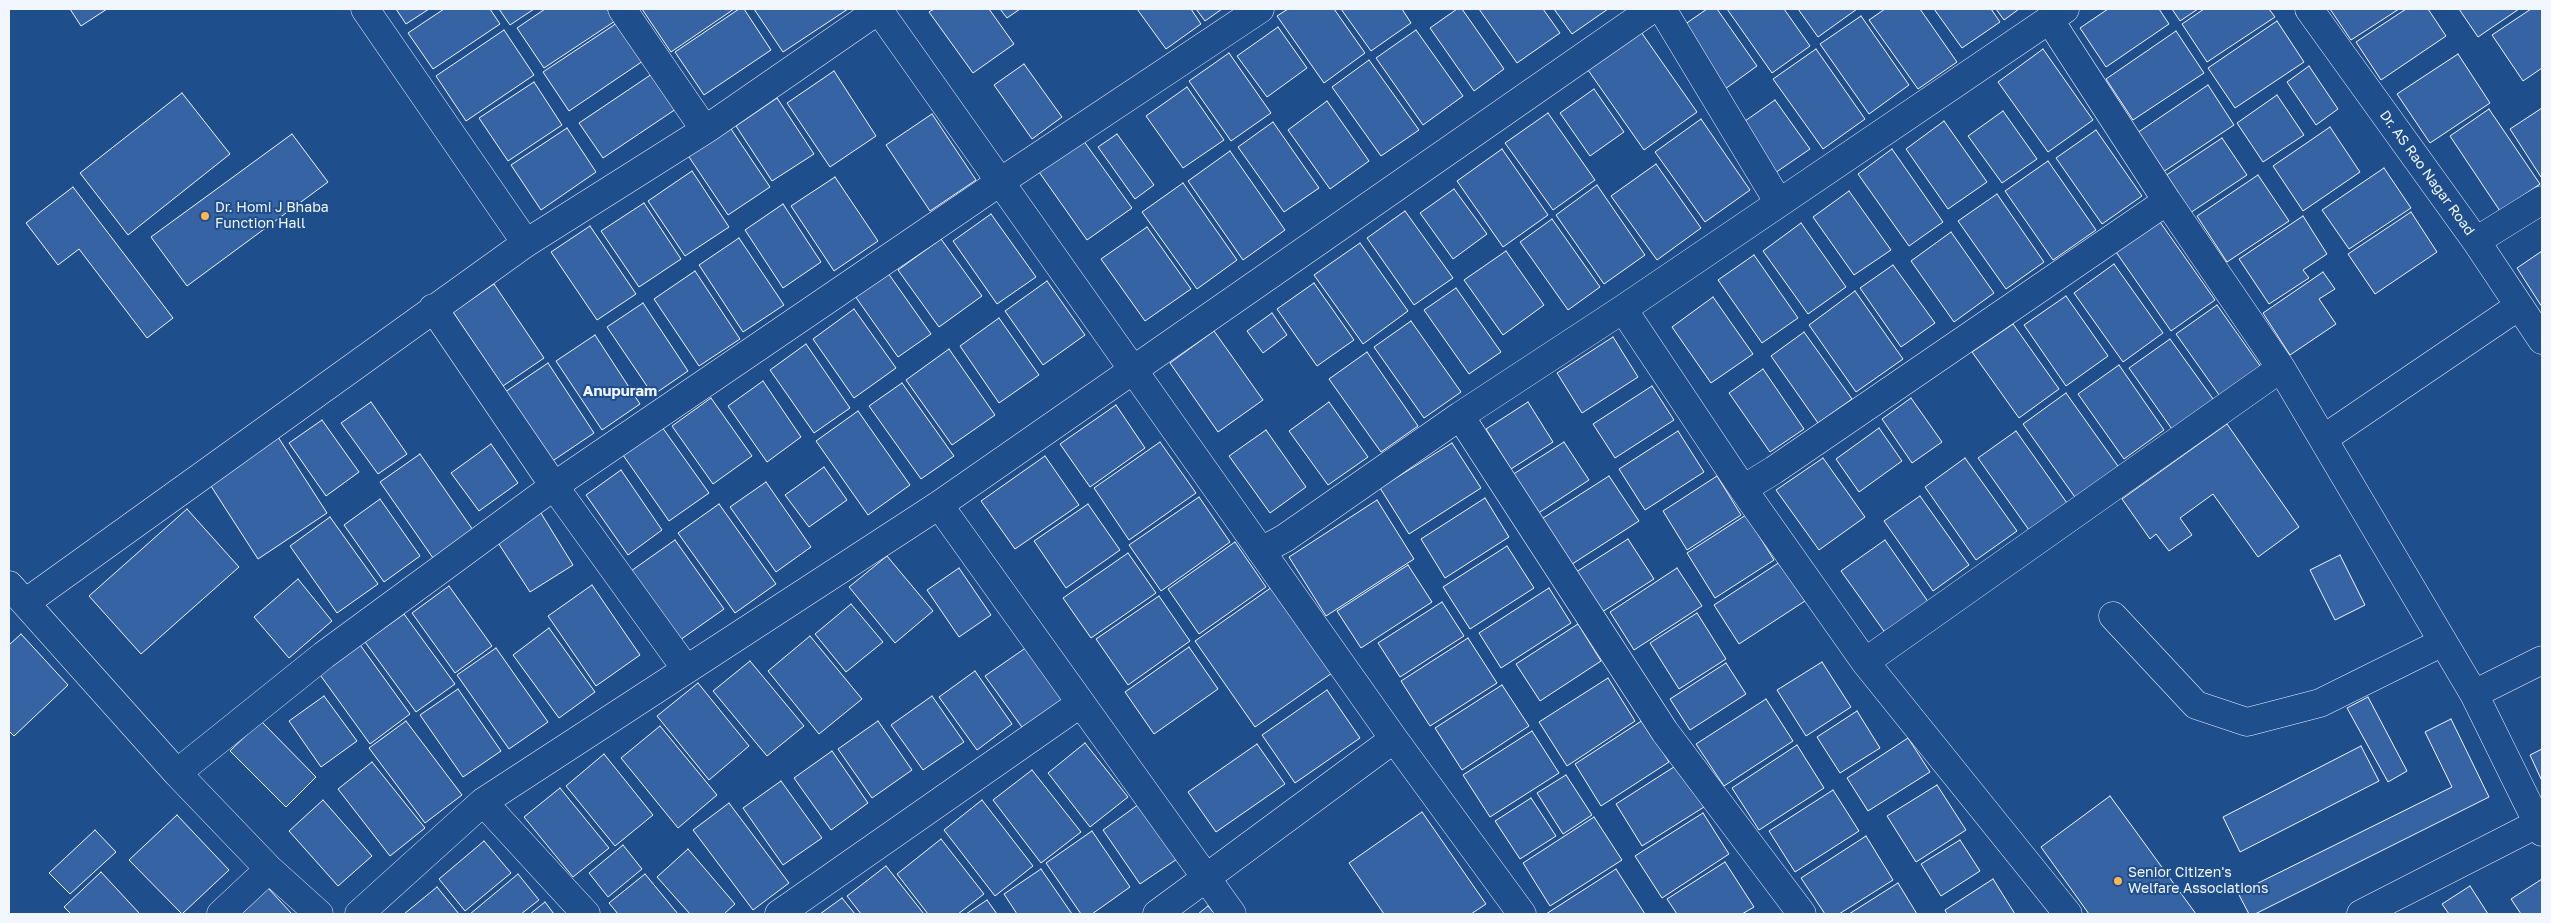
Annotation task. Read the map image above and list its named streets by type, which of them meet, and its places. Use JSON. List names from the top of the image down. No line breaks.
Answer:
{"streets":{"street":["Dr. AS Rao Nagar Road"]},"districts":["Anupuram"],"places":["Dr. Homi J Bhaba Function Hall","Senior Citizen's Welfare Associations"]}
